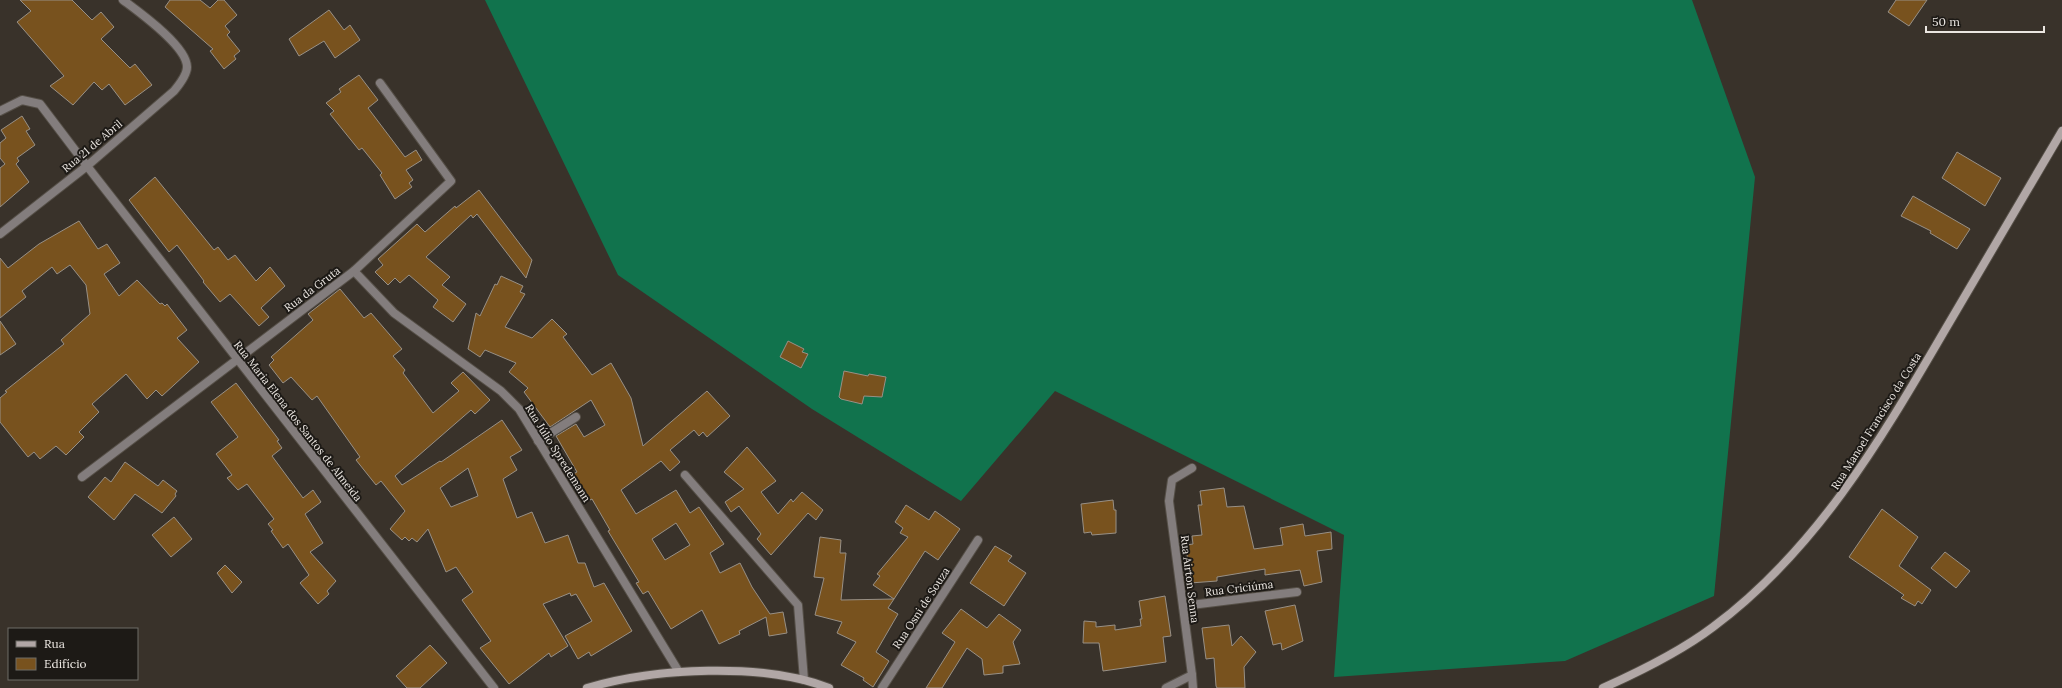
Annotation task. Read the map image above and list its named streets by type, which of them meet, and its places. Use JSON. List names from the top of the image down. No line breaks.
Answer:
{"streets":{"main road":["Rua Manoel Francisco da Costa"],"street":["Rua 21 de Abril","Rua da Gruta","Rua Maria Elena dos Santos de Almeida","Rua Júlio Spredemann","Rua Airton Senna","Rua Criciúma","Rua Osni de Souza"]},"crossings":[["Rua 21 de Abril","Rua Maria Elena dos Santos de Almeida"],["Rua da Gruta","Rua Maria Elena dos Santos de Almeida"],["Rua da Gruta","Rua Júlio Spredemann"],["Rua Airton Senna","Rua Criciúma"]],"legend":["Rua","Edifício"],"scale_bar":"50 m"}
